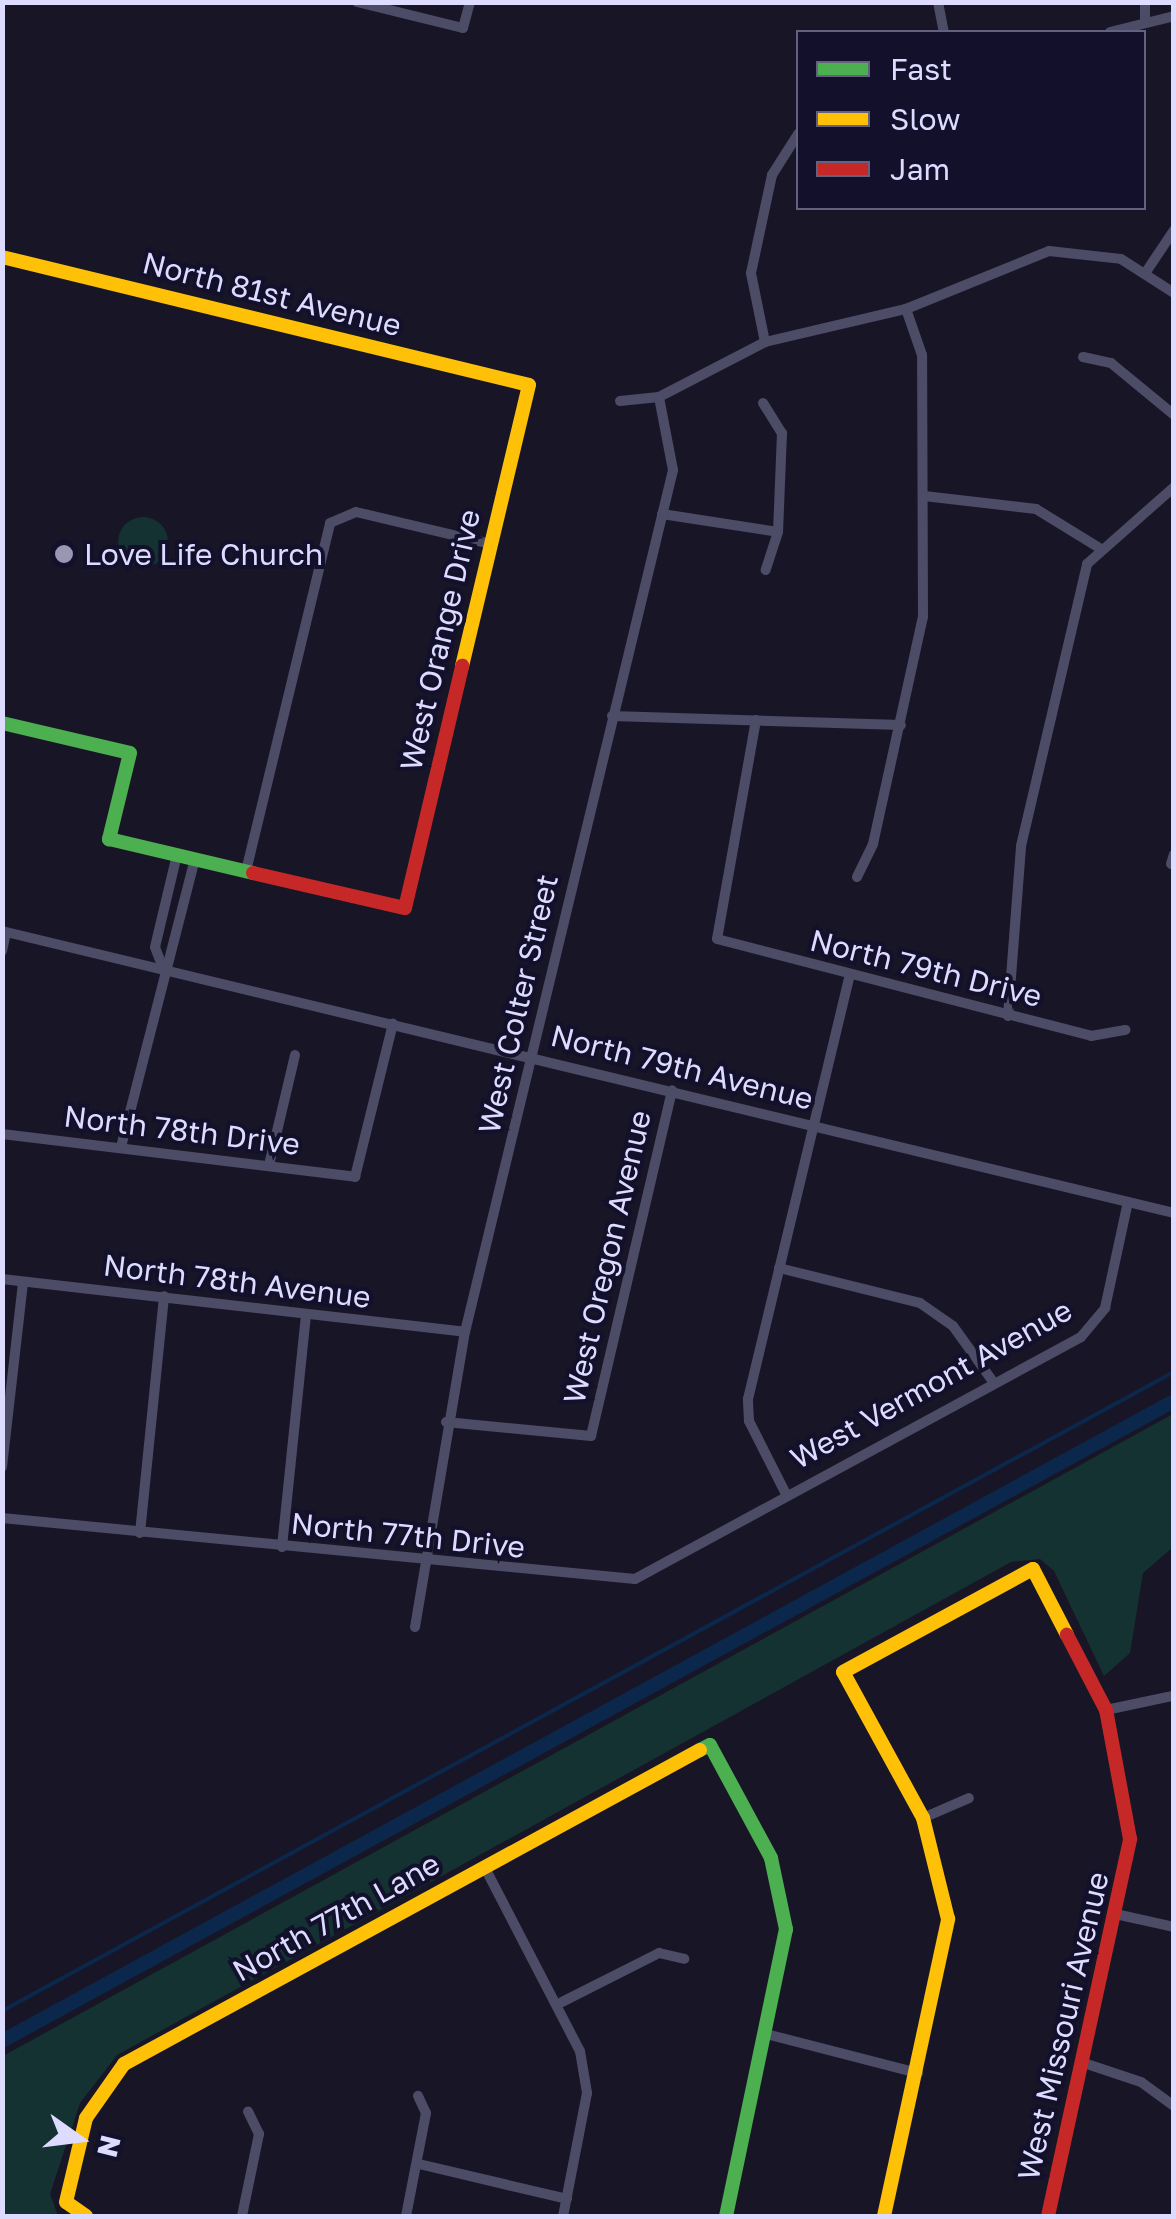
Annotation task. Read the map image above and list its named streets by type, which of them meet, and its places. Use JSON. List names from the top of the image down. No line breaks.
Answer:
{"streets":{"street":["North 81st Avenue","West Orange Drive","North 79th Drive","West Colter Street","North 79th Avenue","North 78th Drive","West Oregon Avenue","North 78th Avenue","West Vermont Avenue","North 77th Drive","North 77th Lane","West Missouri Avenue"]},"crossings":[["North 81st Avenue","West Orange Drive"],["West Colter Street","North 79th Avenue"],["West Colter Street","West Oregon Avenue"],["West Colter Street","North 78th Avenue"],["West Colter Street","North 77th Drive"],["North 79th Avenue","North 78th Drive"],["North 79th Avenue","West Oregon Avenue"],["North 79th Avenue","West Vermont Avenue"],["West Vermont Avenue","North 77th Drive"]],"places":["Love Life Church"],"legend":["Fast","Slow","Jam"],"north":"right"}
